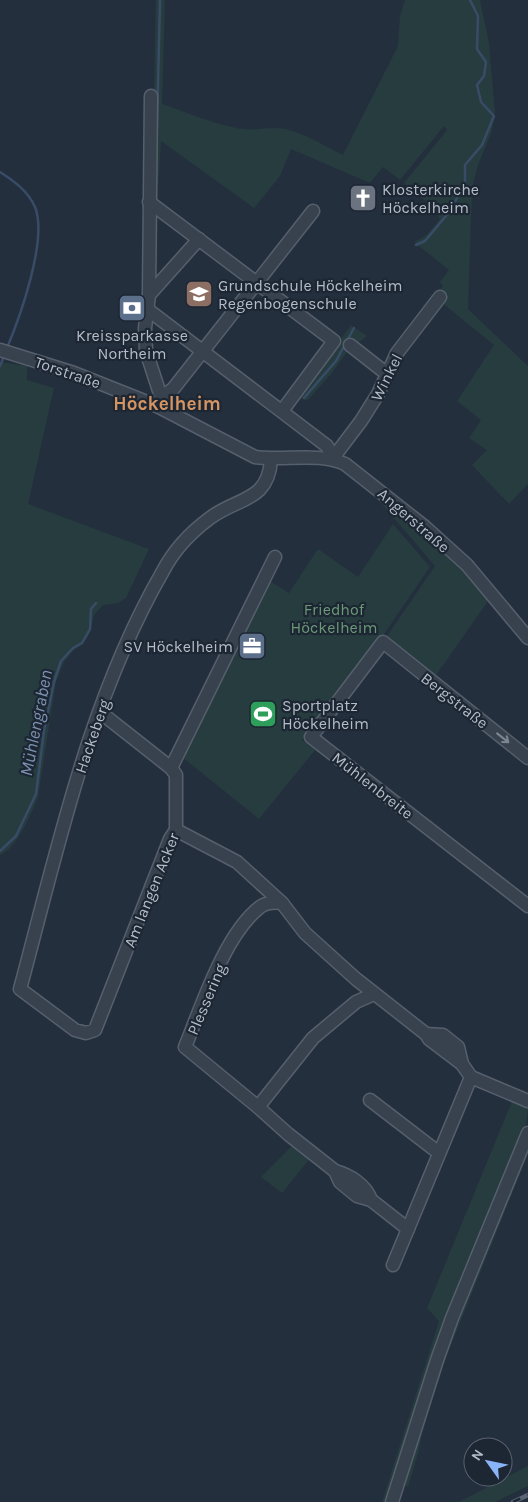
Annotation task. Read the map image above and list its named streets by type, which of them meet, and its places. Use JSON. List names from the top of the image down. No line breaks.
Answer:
{"streets":{"street":["Torstraße","Winkel","Angerstraße","Bergstraße","Hackeberg","Mühlenbreite","Am langen Acker","Plessering"]},"crossings":[["Torstraße","Hackeberg"],["Winkel","Angerstraße"],["Bergstraße","Mühlenbreite"],["Hackeberg","Am langen Acker"]],"one_way":["Bergstraße"],"districts":["Höckelheim"],"water":["Mühlengraben"],"parks":["Friedhof Höckelheim"],"places":{"church":["Klosterkirche Höckelheim"],"school or university":["Grundschule Höckelheim Regenbogenschule"],"bank":["Kreissparkasse Northeim"],"office":["SV Höckelheim"],"sports":["Sportplatz Höckelheim"]},"north":"top left"}
